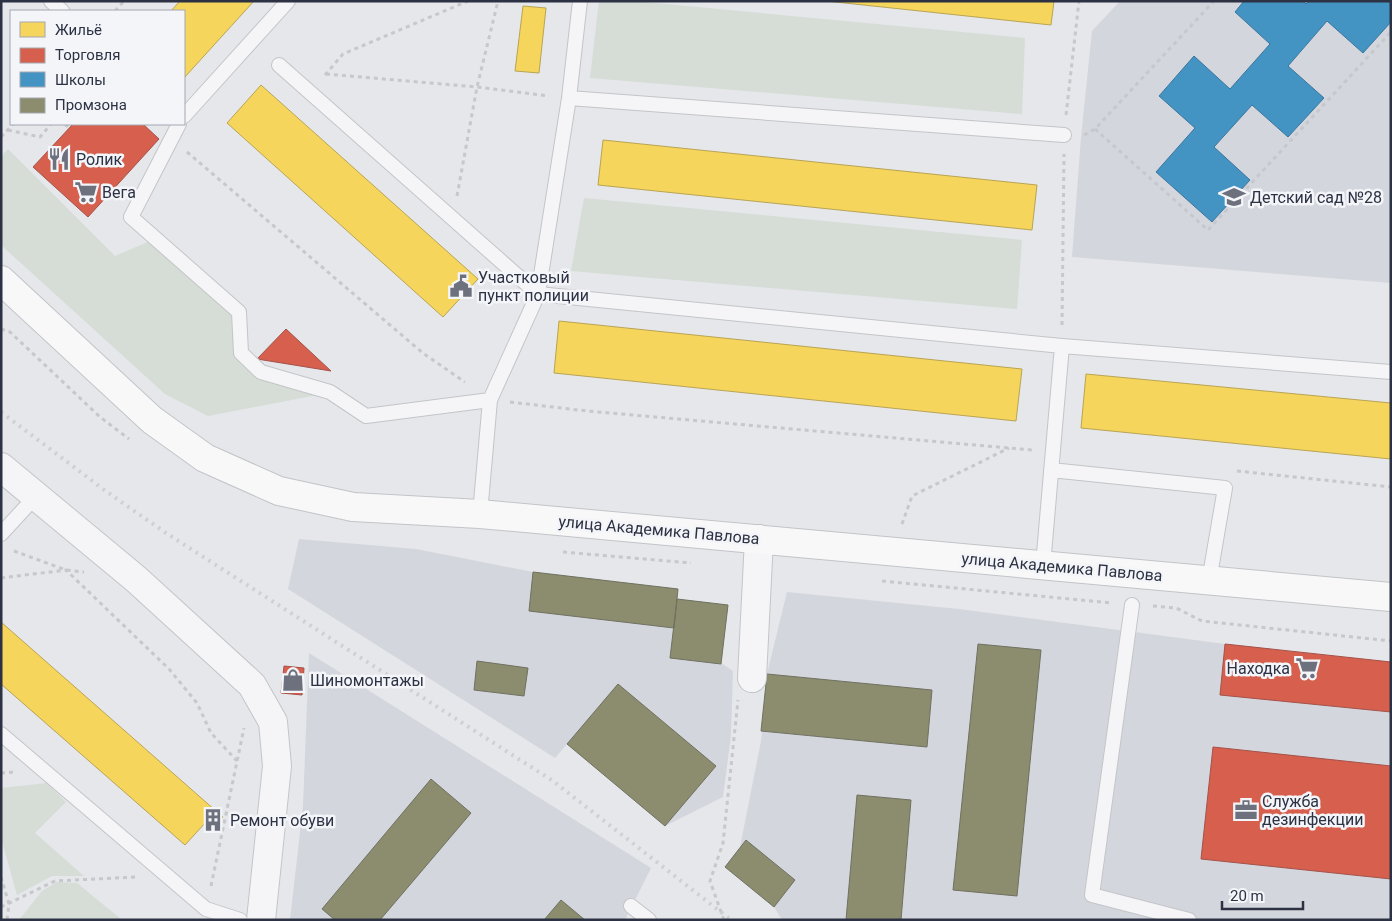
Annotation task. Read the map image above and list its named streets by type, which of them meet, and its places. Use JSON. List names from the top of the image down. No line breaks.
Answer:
{"streets":{"main road":["улица Академика Павлова"]},"places":{"restaurant":["Ролик"],"supermarket":["Вега","Находка"],"school or university":["Детский сад №28"],"public building":["Участковый пункт полиции"],"shop":["Шиномонтажы"],"office":["Служба дезинфекции"],"building":["Ремонт обуви"]},"legend":["Жильё","Торговля","Школы","Промзона"],"scale_bar":"20 m"}
